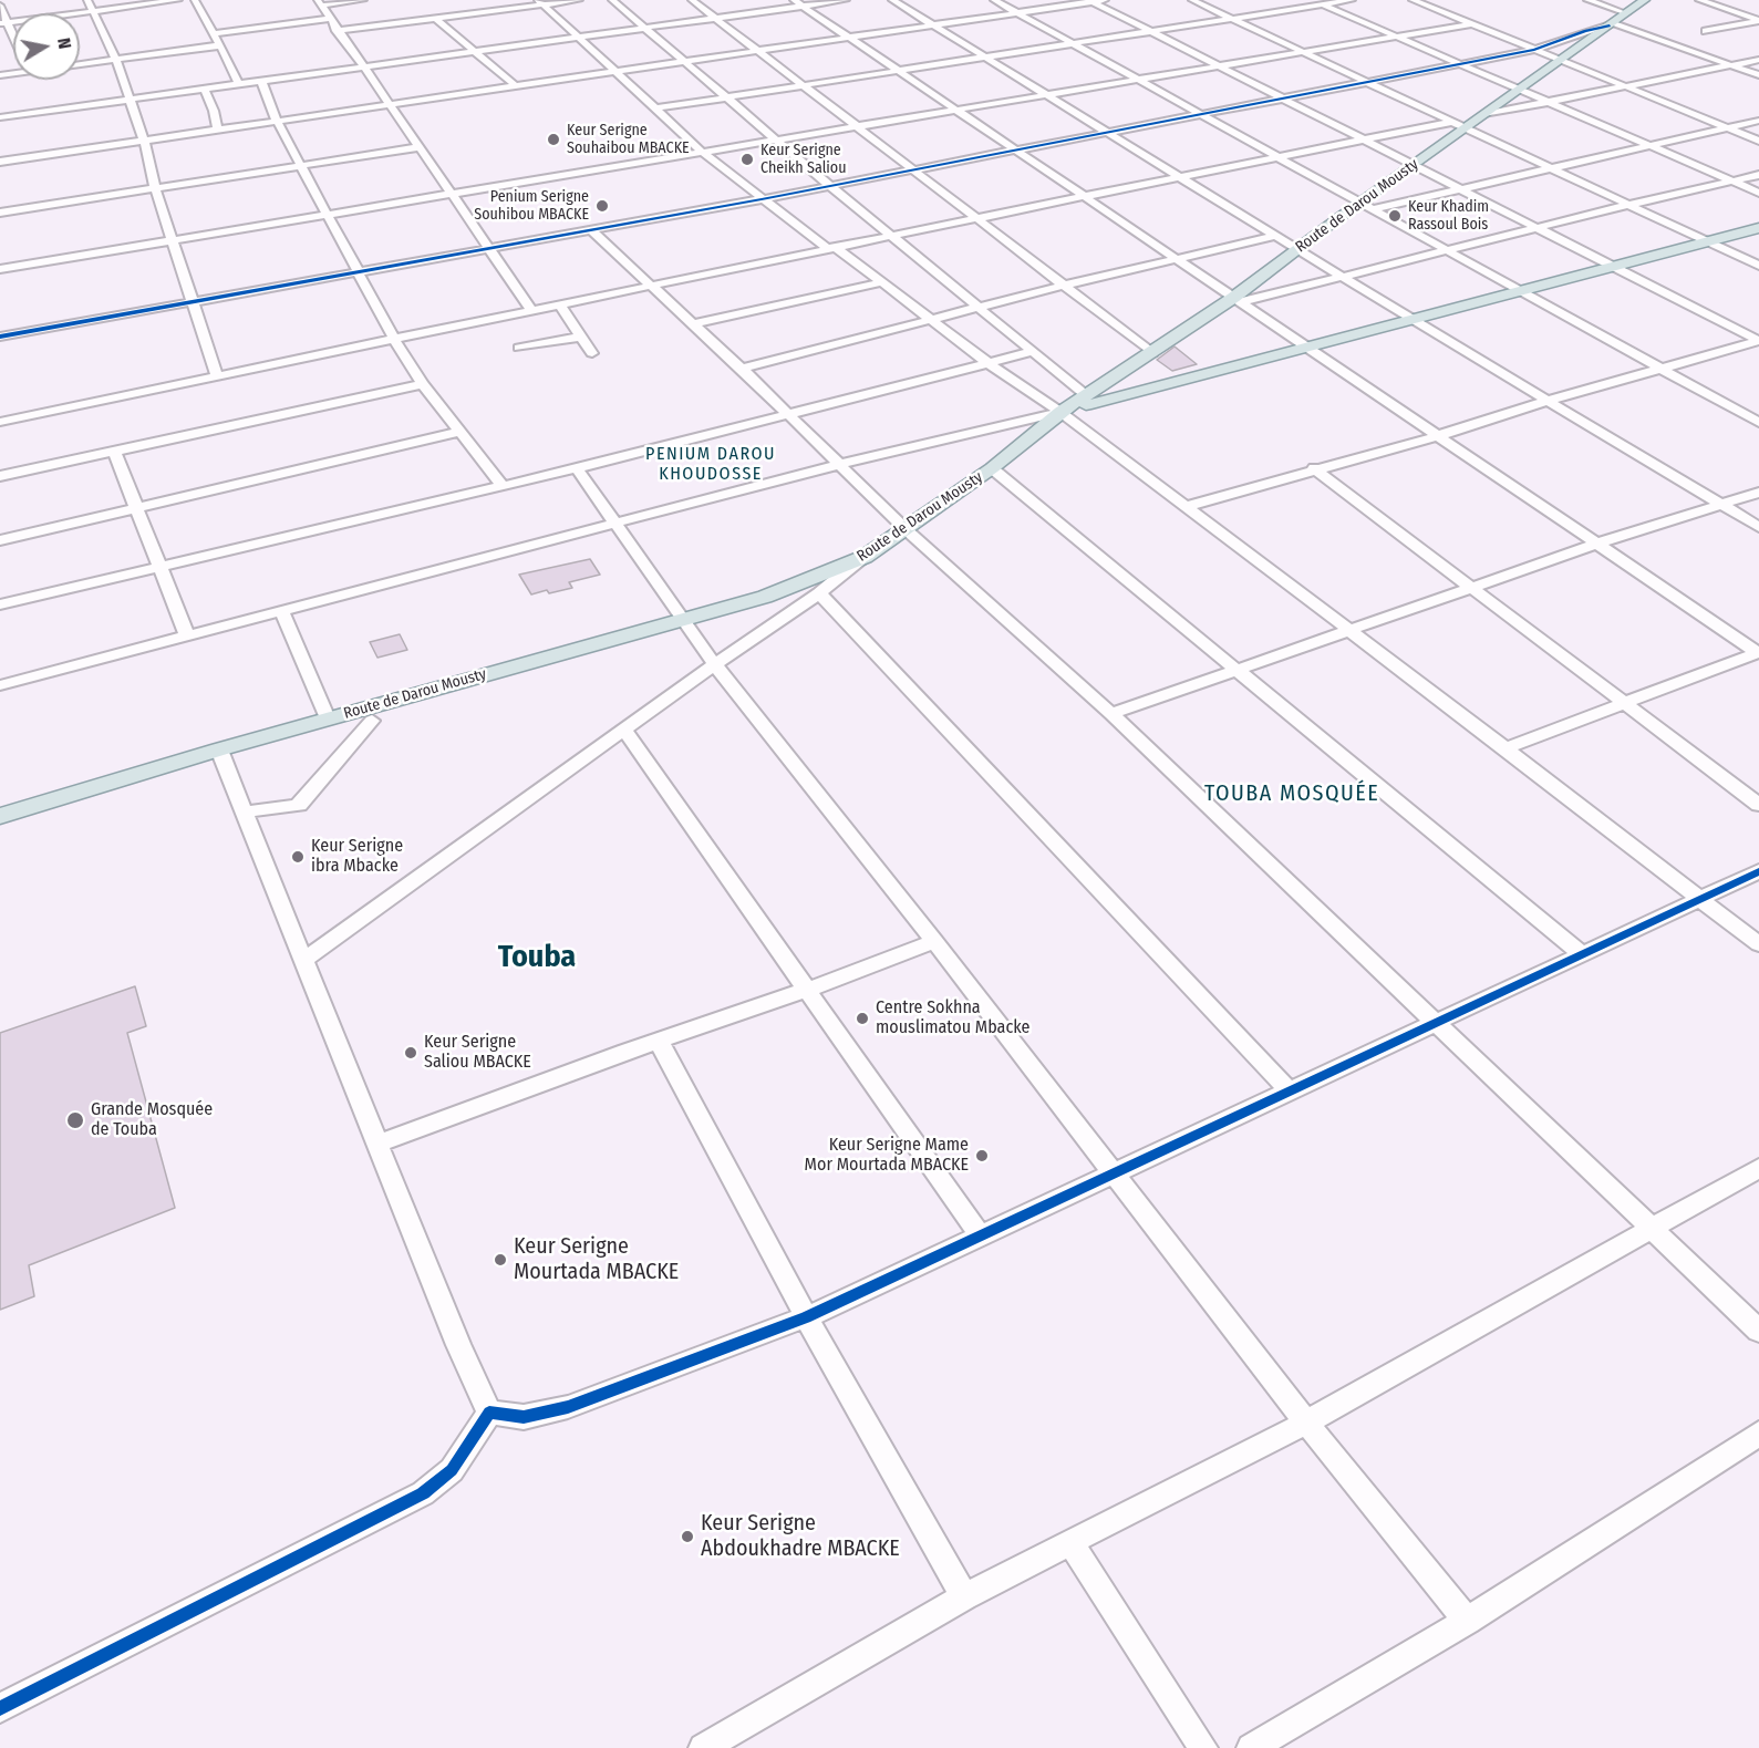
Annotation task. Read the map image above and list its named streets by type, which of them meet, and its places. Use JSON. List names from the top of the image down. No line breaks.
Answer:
{"streets":{"main road":["Route de Darou Mousty"]},"districts":["PENIUM DAROU KHOUDOSSE","TOUBA MOSQUÉE","Touba"],"places":["Keur Serigne Souhaibou MBACKE","Keur Serigne Cheikh Saliou","Penium Serigne Souhibou MBACKE","Keur Khadim Rassoul Bois","Keur Serigne ibra Mbacke","Centre Sokhna mouslimatou Mbacke","Keur Serigne Saliou MBACKE","Grande Mosquée de Touba","Keur Serigne Mame Mor Mourtada MBACKE","Keur Serigne Mourtada MBACKE","Keur Serigne Abdoukhadre MBACKE"],"north":"right"}
